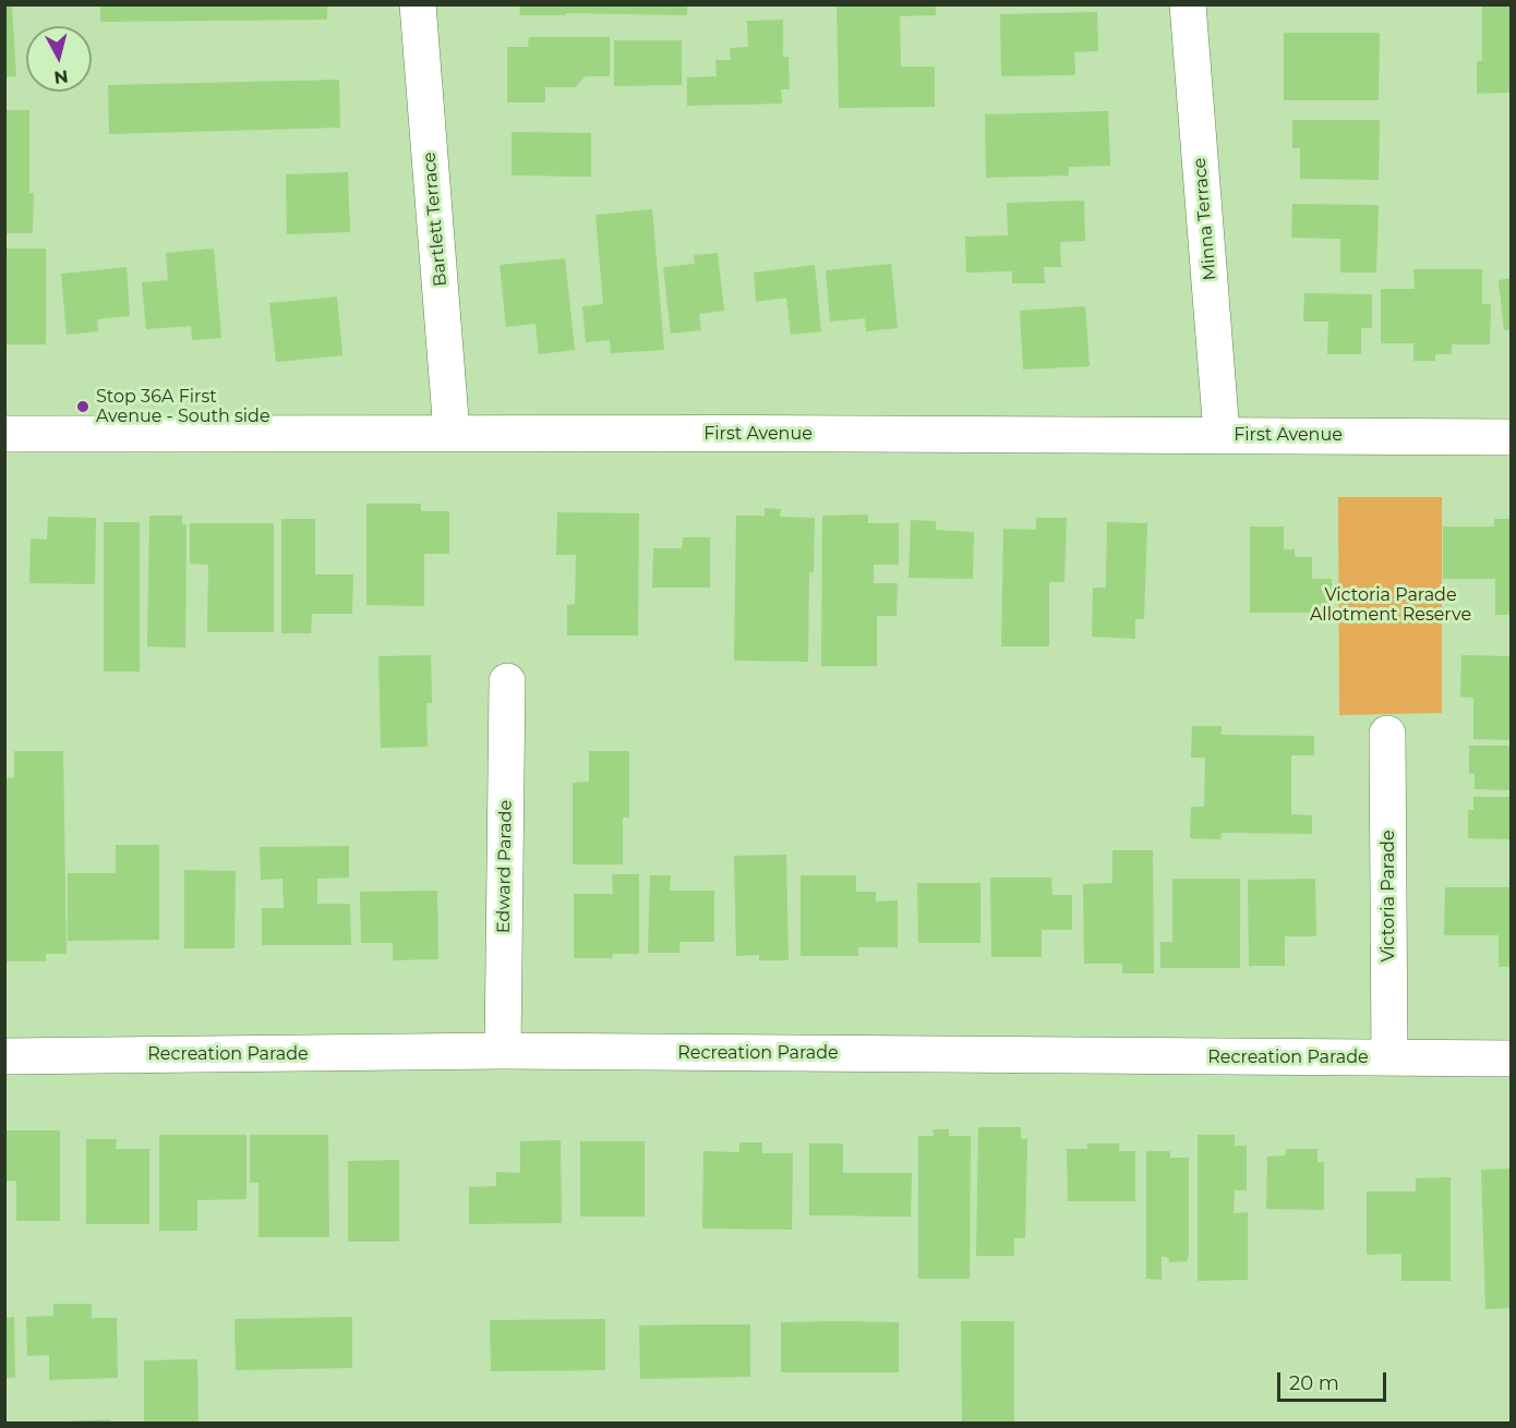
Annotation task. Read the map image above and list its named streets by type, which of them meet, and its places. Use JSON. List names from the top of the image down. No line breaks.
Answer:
{"streets":{"street":["Bartlett Terrace","Minna Terrace","First Avenue","Edward Parade","Victoria Parade","Recreation Parade"]},"crossings":[["Bartlett Terrace","First Avenue"],["Minna Terrace","First Avenue"],["Edward Parade","Recreation Parade"],["Victoria Parade","Recreation Parade"]],"parks":["Victoria Parade Allotment Reserve"],"places":["Stop 36A First Avenue - South side"],"scale_bar":"20 m","north":"bottom"}
